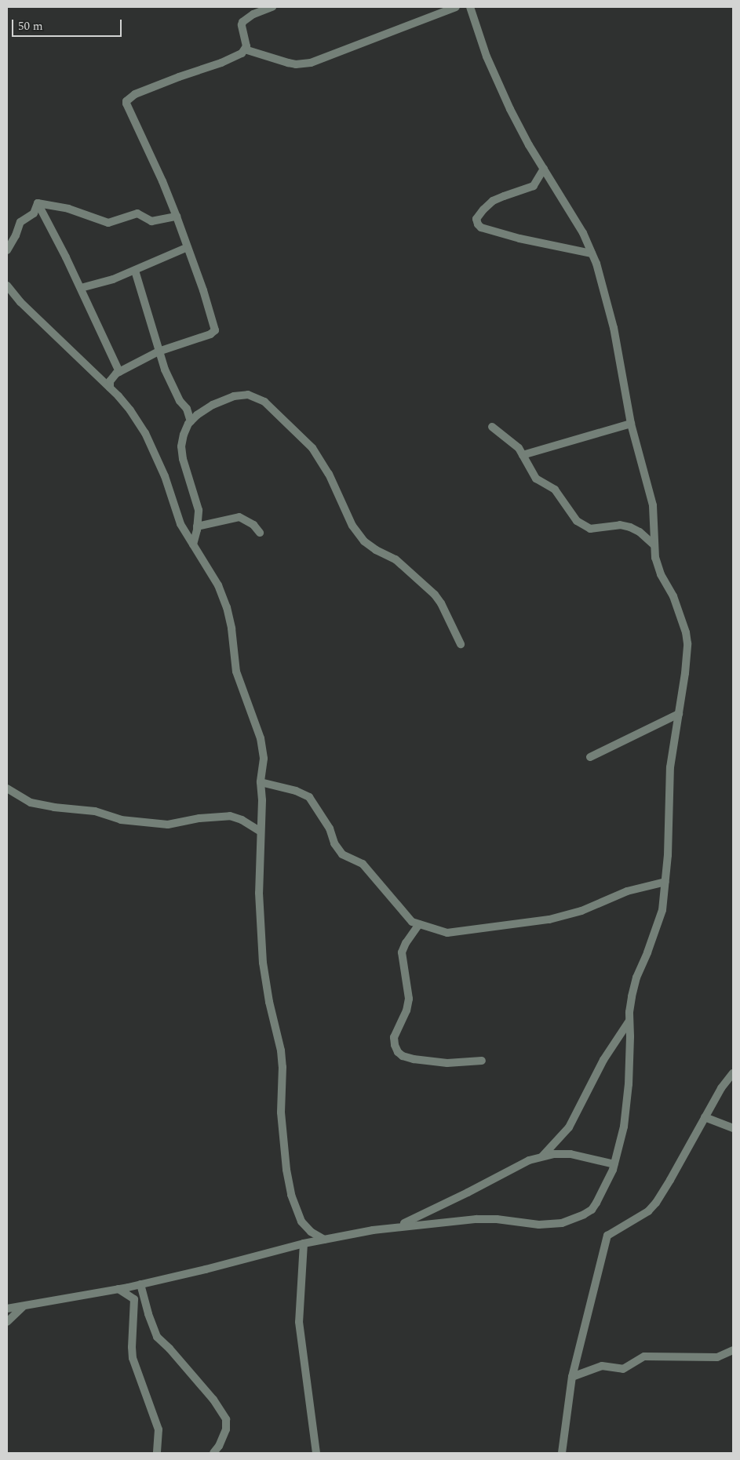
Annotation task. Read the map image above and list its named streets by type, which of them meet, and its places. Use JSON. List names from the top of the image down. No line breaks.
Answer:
{"scale_bar":"50 m"}
